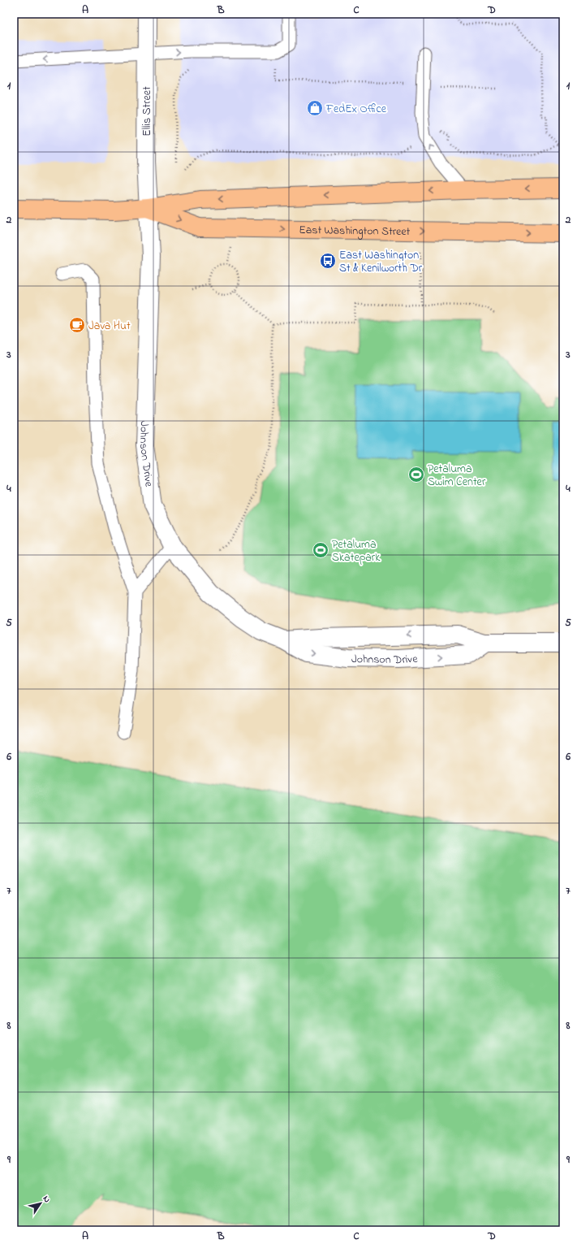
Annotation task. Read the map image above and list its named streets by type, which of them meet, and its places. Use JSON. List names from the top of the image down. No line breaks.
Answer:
{"streets":{"main road":["East Washington Street"],"street":["Ellis Street","Johnson Drive"]},"crossings":[["Ellis Street","East Washington Street"],["Ellis Street","Johnson Drive"],["East Washington Street","Johnson Drive"]],"places":{"shop":["FedEx Office"],"bus stop":["East Washington St & Kenilworth Dr"],"cafe":["Java Hut"],"sports":["Petaluma Swim Center","Petaluma Skatepark"]},"north":"top right","grid":{"columns":["A","B","C","D"],"rows":["1","2","3","4","5","6","7","8","9"]}}
